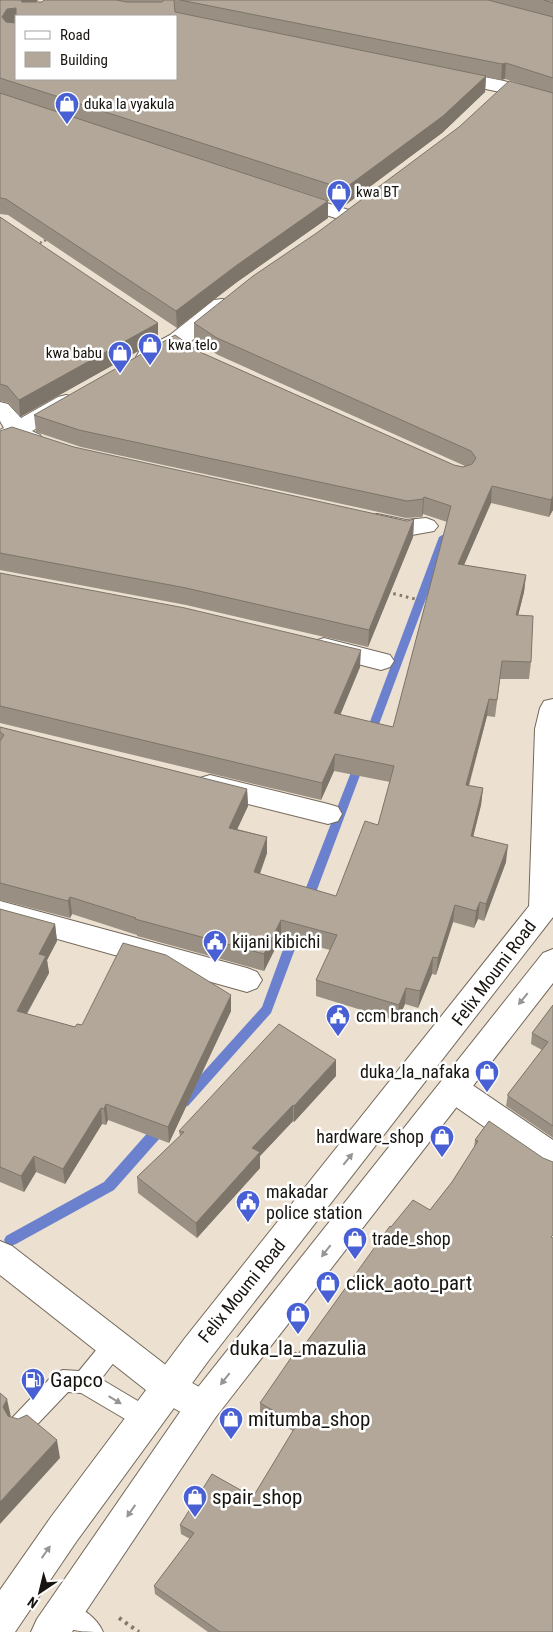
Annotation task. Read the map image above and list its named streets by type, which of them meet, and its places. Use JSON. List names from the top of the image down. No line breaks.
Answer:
{"streets":{"street":["Felix Moumi Road"]},"places":{"shop":["duka la vyakula","kwa BT","kwa telo","kwa babu","duka_la_nafaka","hardware_shop","trade_shop","click_aoto_part","duka_la_mazulia","mitumba_shop","spair_shop"],"public building":["kijani kibichi","ccm branch","makadar police station"],"fuel station":["Gapco"]},"legend":["Road","Building"],"north":"bottom left"}
